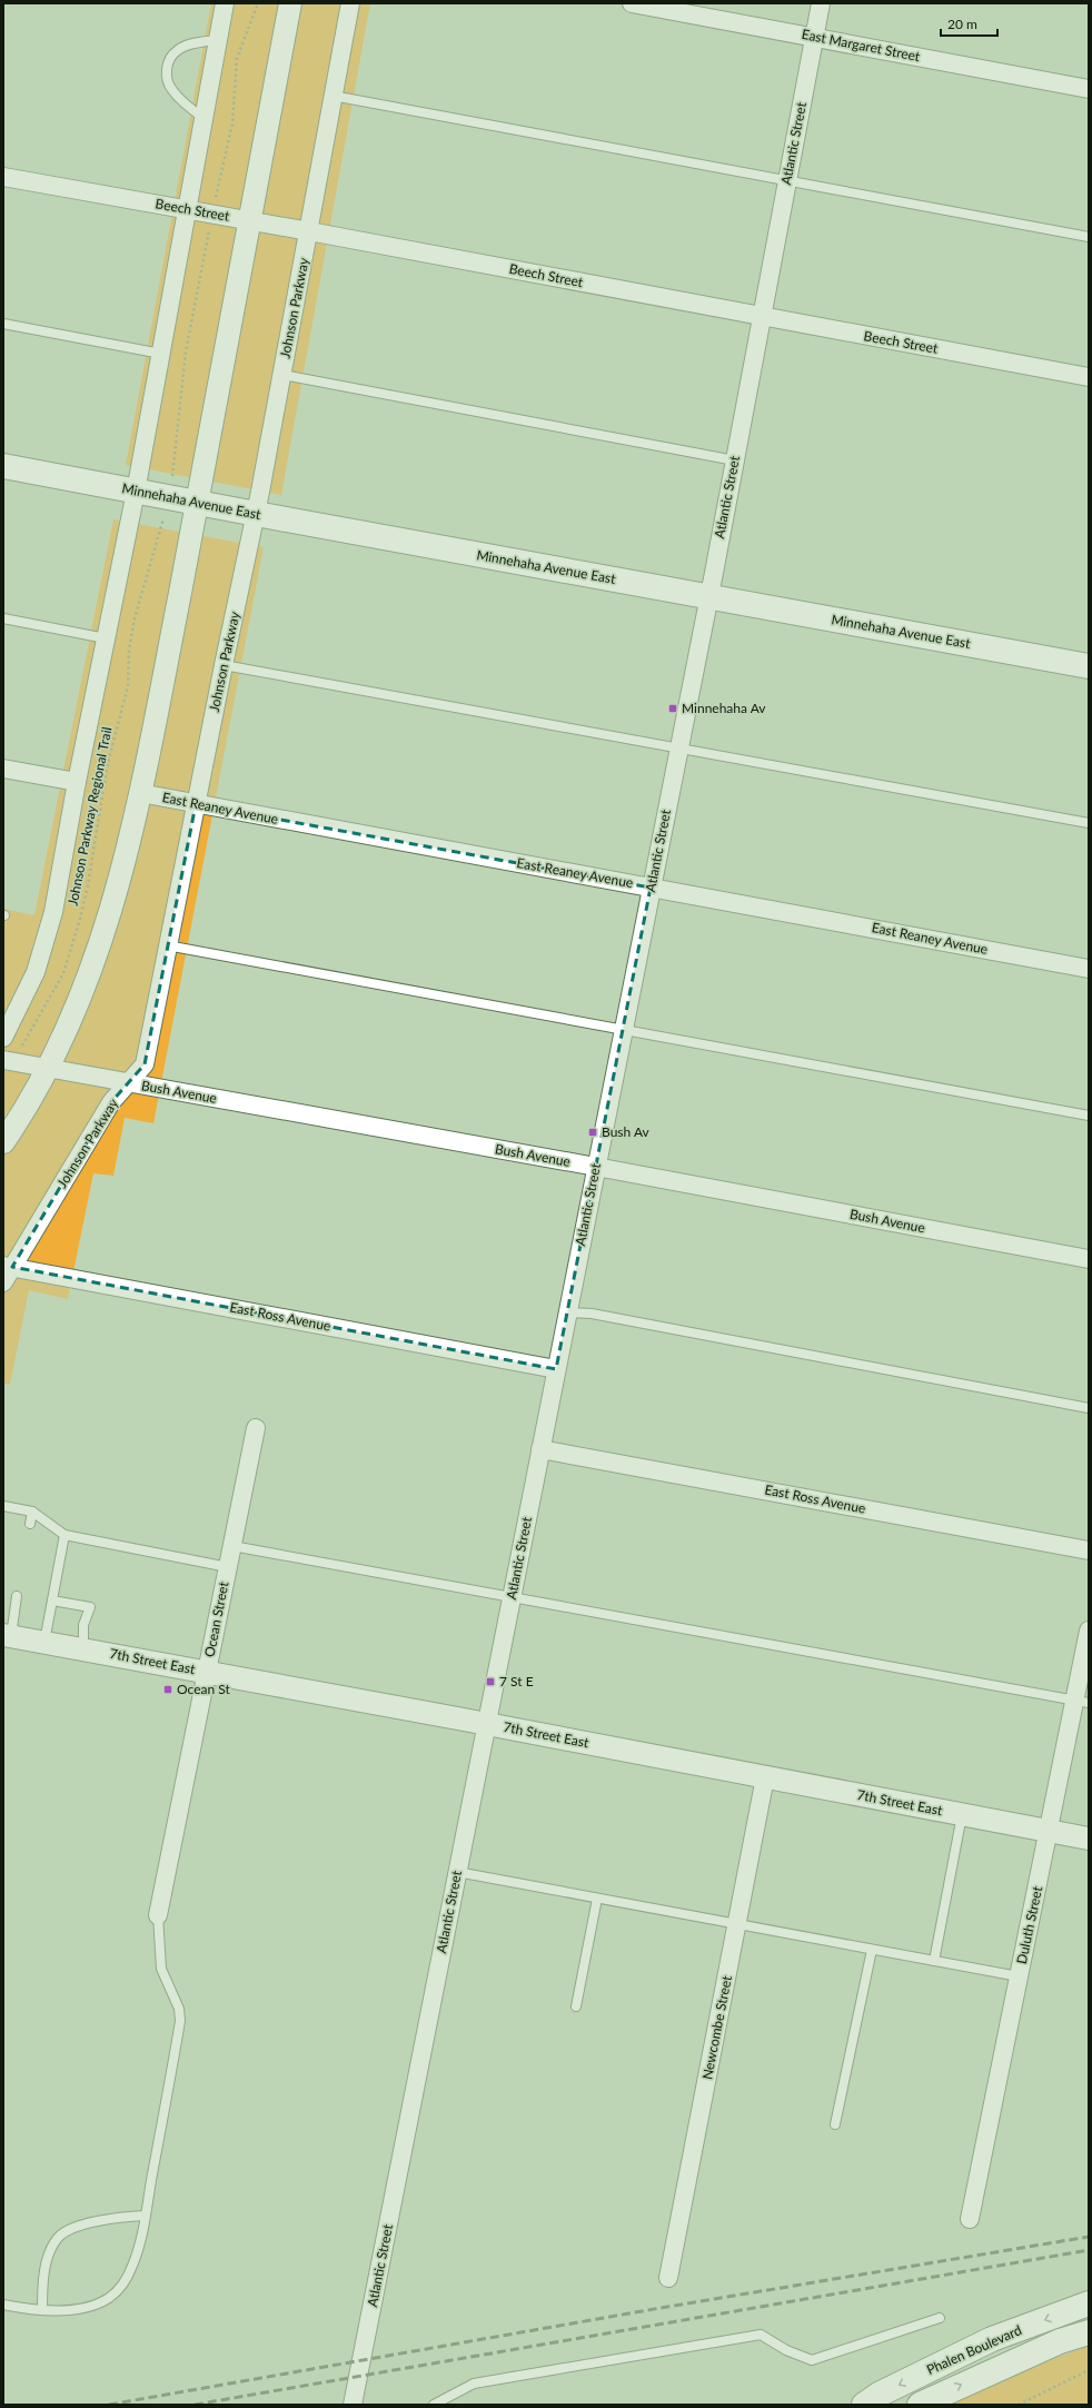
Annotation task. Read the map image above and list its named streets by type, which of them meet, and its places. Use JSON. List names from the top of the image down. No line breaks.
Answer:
{"streets":{"main road":["Minnehaha Avenue East","Phalen Boulevard"],"street":["East Margaret Street","Atlantic Street","Beech Street","Johnson Parkway","East Reaney Avenue","Bush Avenue","East Ross Avenue","Ocean Street","7th Street East","Duluth Street","Newcombe Street"],"path":["Johnson Parkway Regional Trail"]},"crossings":[["East Margaret Street","Atlantic Street"],["Atlantic Street","Beech Street"],["Atlantic Street","Minnehaha Avenue East"],["Atlantic Street","East Reaney Avenue"],["Atlantic Street","Bush Avenue"],["Atlantic Street","East Ross Avenue"],["Atlantic Street","7th Street East"],["Beech Street","Johnson Parkway"],["Johnson Parkway","Minnehaha Avenue East"],["Johnson Parkway","East Reaney Avenue"],["Johnson Parkway","Bush Avenue"],["Johnson Parkway","East Ross Avenue"],["Ocean Street","7th Street East"],["7th Street East","Duluth Street"],["7th Street East","Newcombe Street"]],"places":{"transit":["Minnehaha Av","Bush Av","7 St E","Ocean St"]},"scale_bar":"20 m"}
